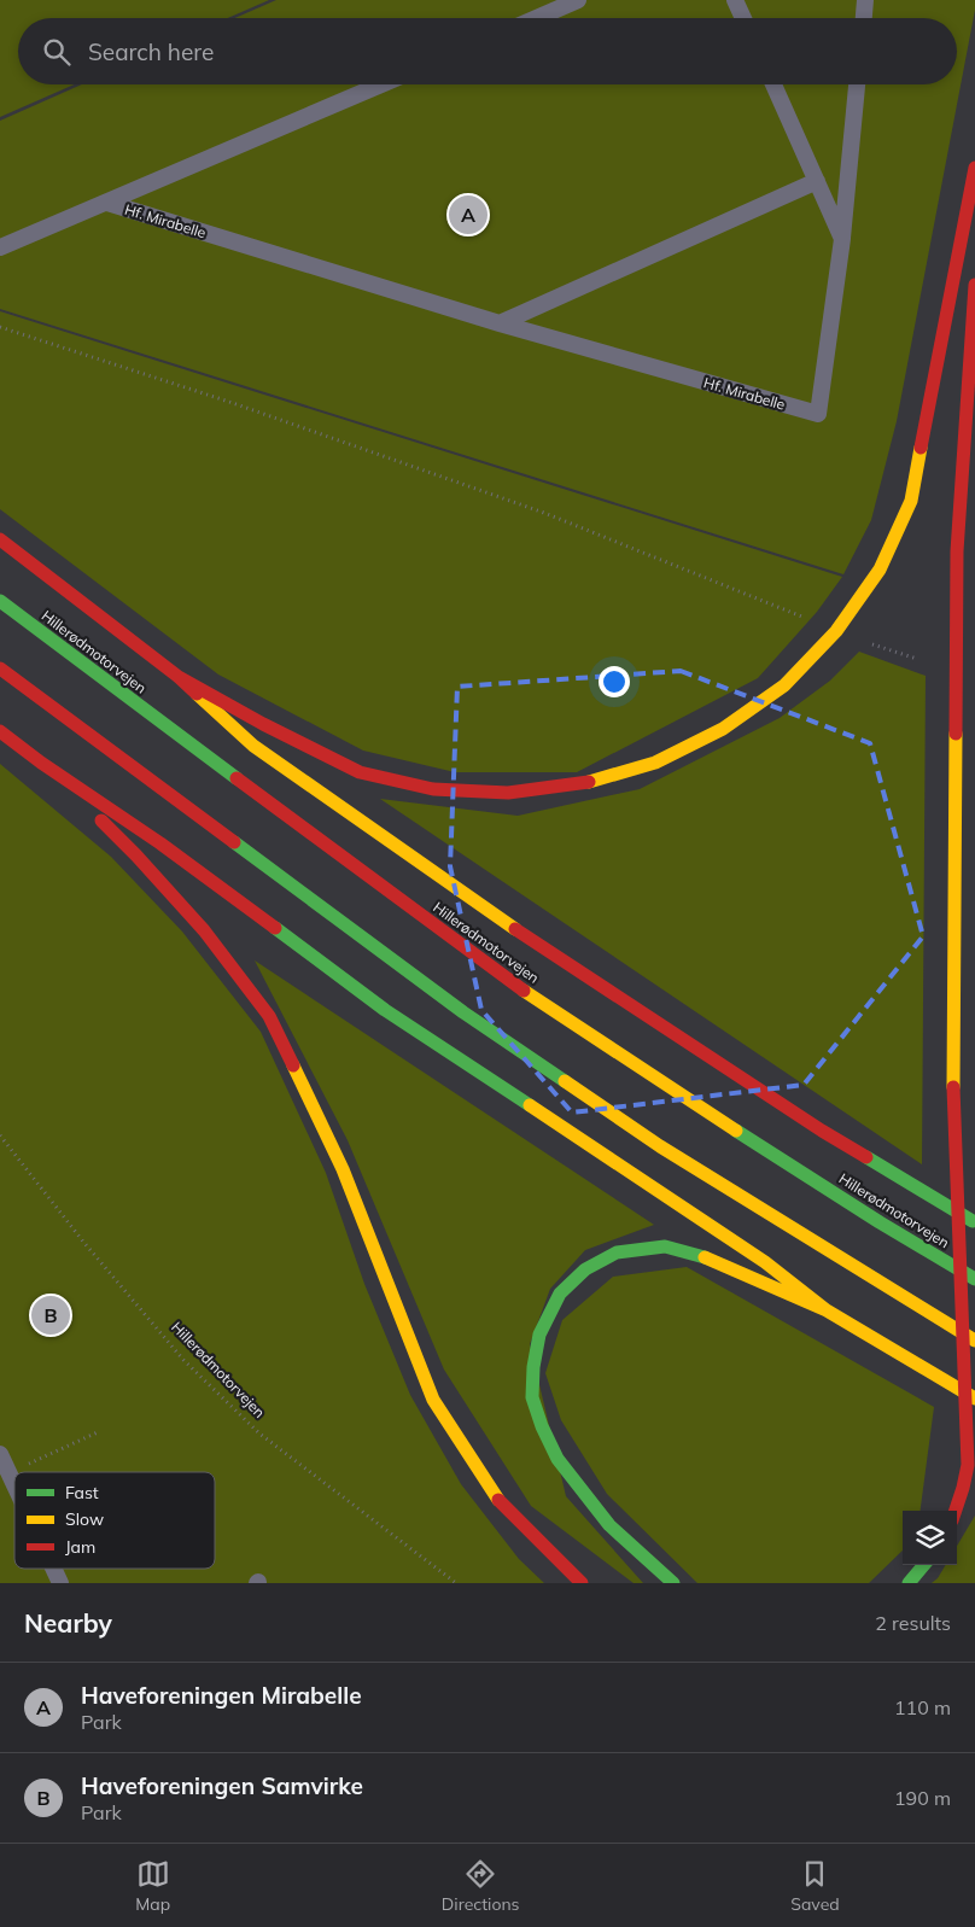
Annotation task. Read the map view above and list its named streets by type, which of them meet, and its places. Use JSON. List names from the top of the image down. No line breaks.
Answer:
{"streets":{"highway":["Hillerødmotorvejen"],"lane":["Hf. Mirabelle"]},"legend":["Fast","Slow","Jam"],"page":{"search":"Search here","pins":["A","B"],"heading":["Nearby","2 results"],"list":[{"mark":"A","name":"Haveforeningen Mirabelle","note":"Park","value":"110 m"},{"mark":"B","name":"Haveforeningen Samvirke","note":"Park","value":"190 m"}],"nav":["Map","Directions","Saved"]}}
